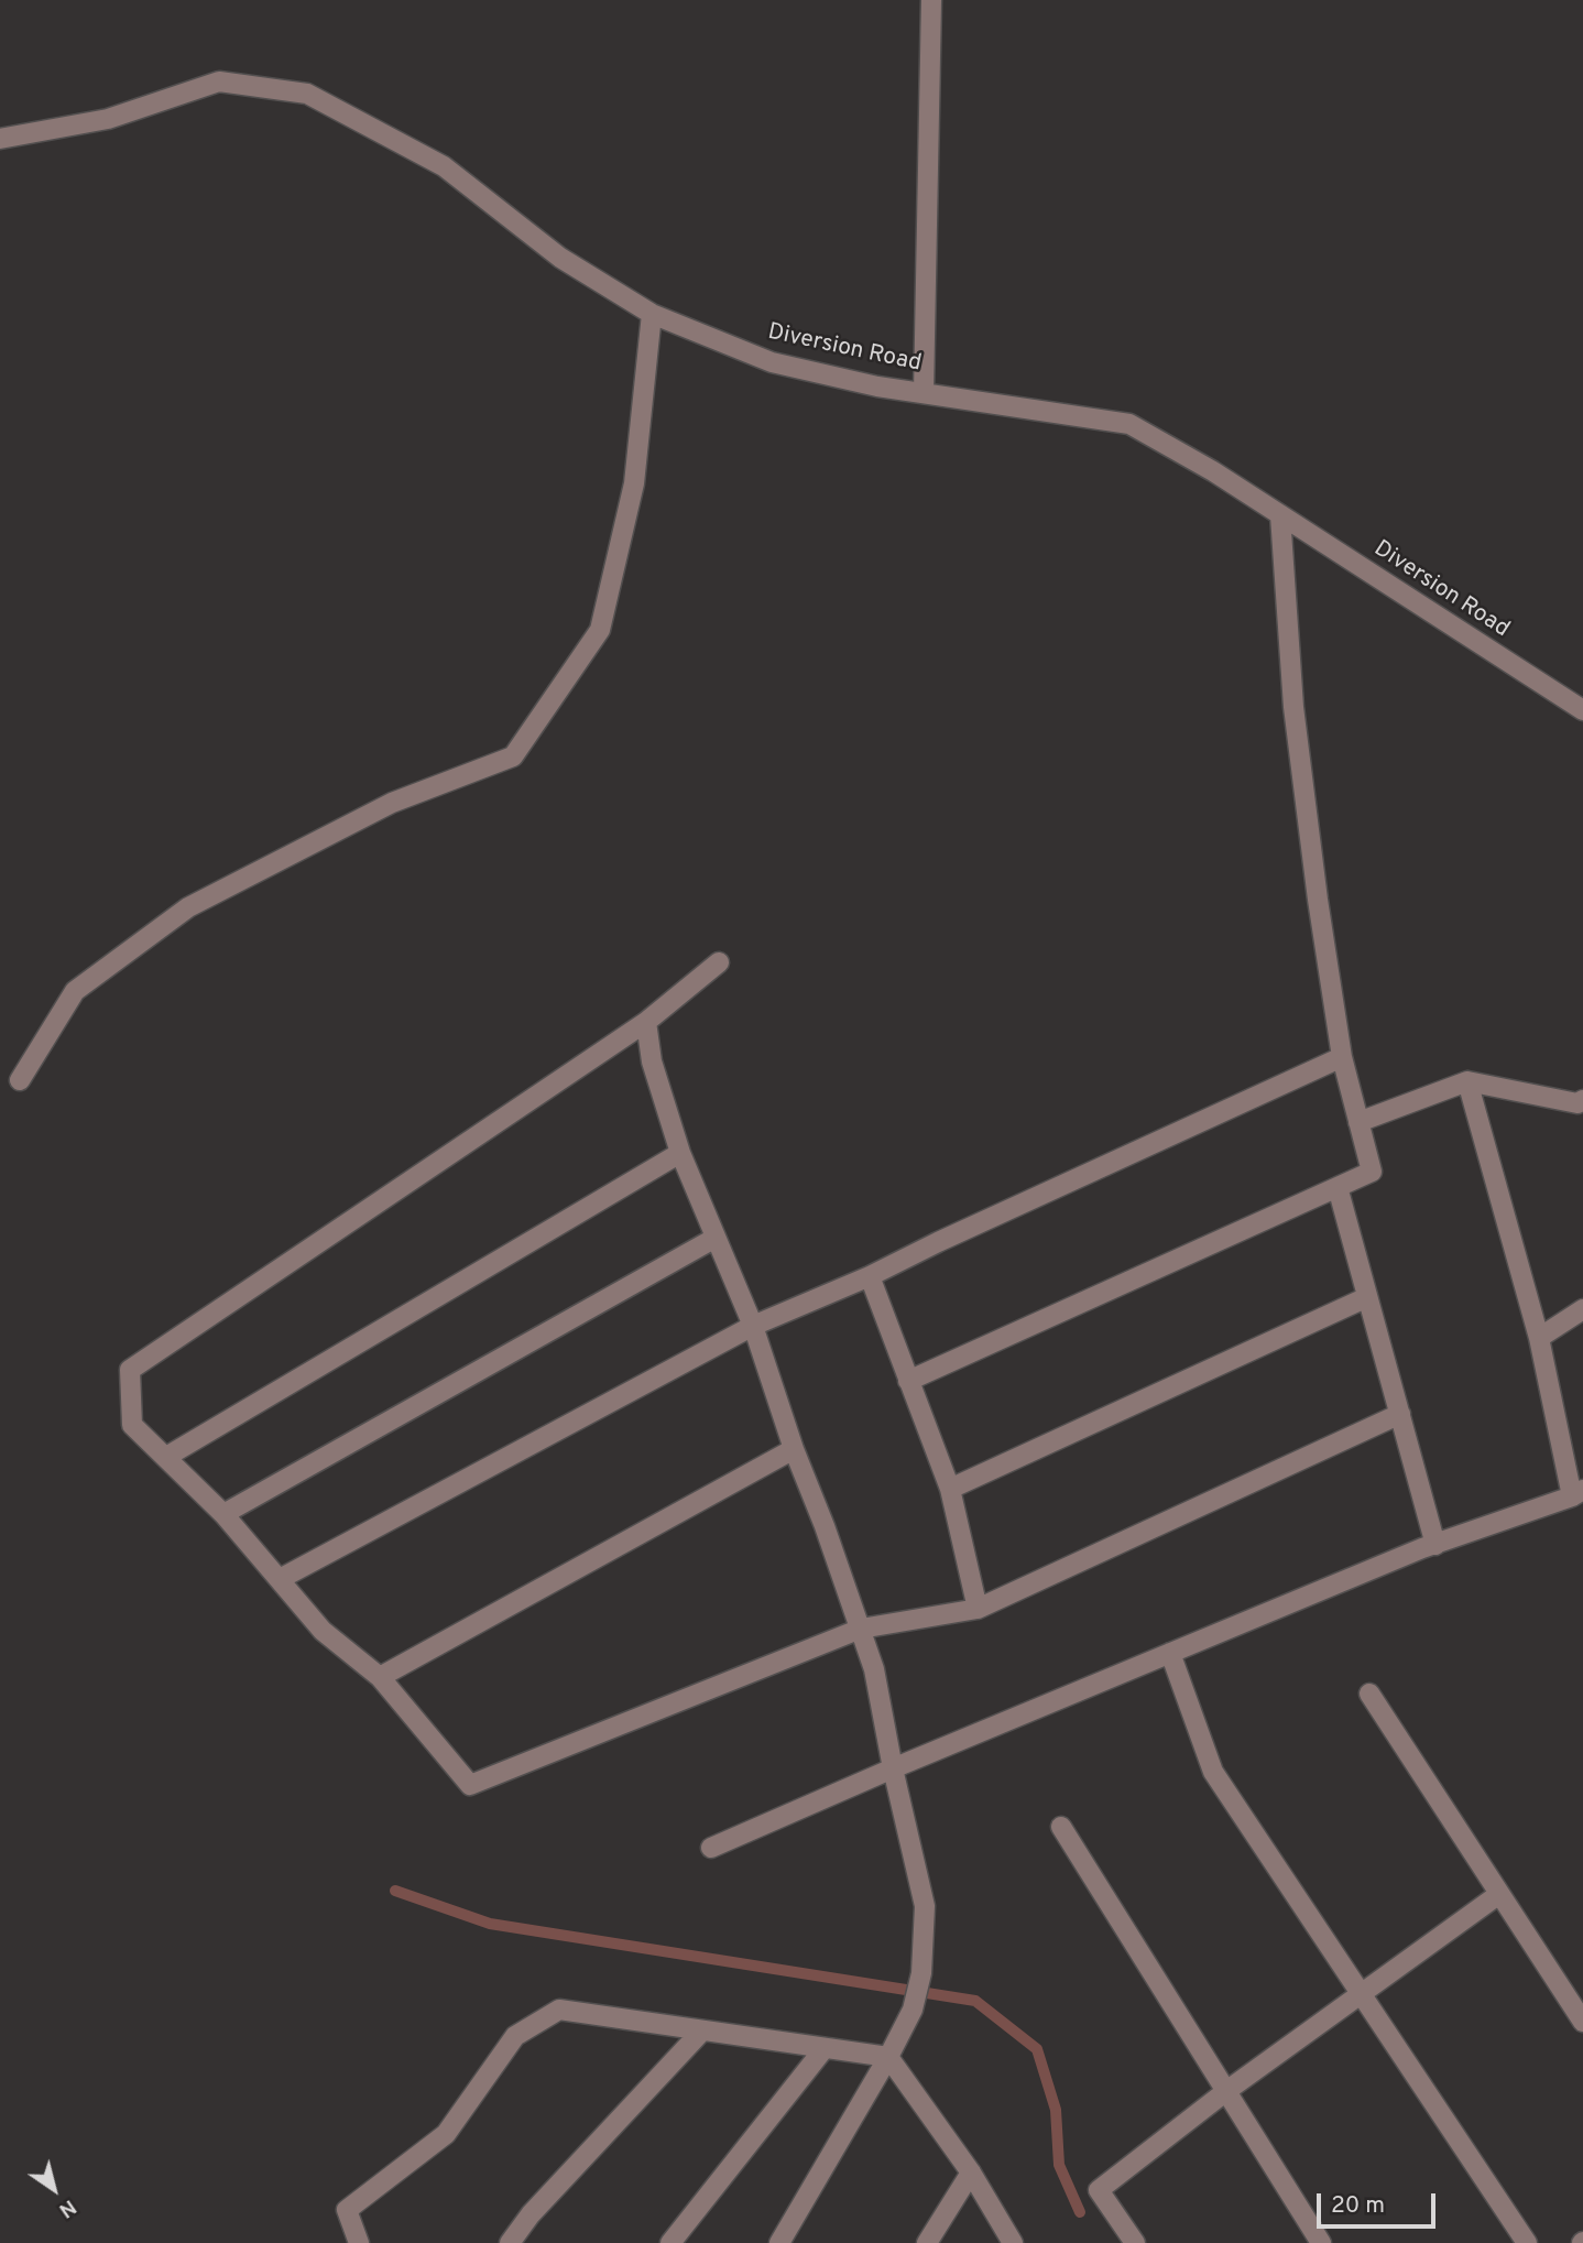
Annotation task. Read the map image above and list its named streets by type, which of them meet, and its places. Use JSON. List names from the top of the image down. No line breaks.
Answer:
{"streets":{"street":["Diversion Road"]},"scale_bar":"20 m","north":"bottom right"}
